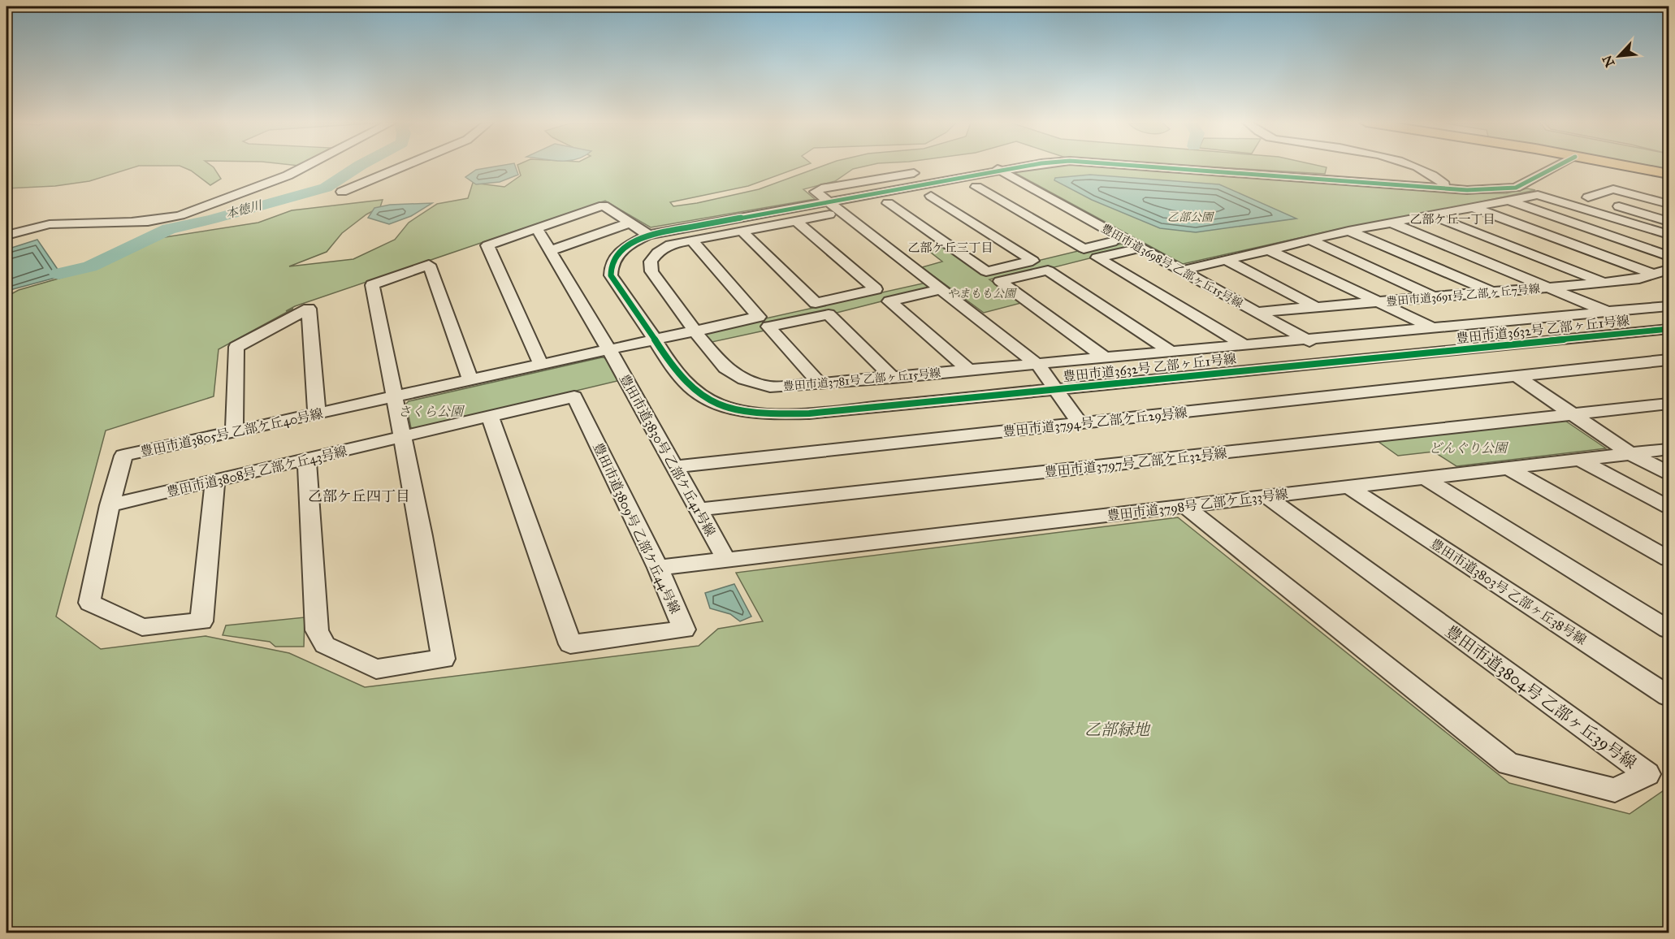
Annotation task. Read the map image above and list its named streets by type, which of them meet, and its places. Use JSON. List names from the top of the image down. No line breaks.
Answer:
{"streets":{"street":["豊田市道3698号 乙部ヶ丘15号線","豊田市道3691号 乙部ヶ丘7号線","豊田市道3632号 乙部ヶ丘1号線","豊田市道3781号 乙部ヶ丘15号線","豊田市道3794号 乙部ケ丘29号線","豊田市道3805号 乙部ケ丘40号線","豊田市道3830号 乙部ケ丘41号線","豊田市道3797号 乙部ケ丘32号線","豊田市道3808号 乙部ケ丘43号線","豊田市道3798号 乙部ケ丘33号線","豊田市道3809号 乙部ケ丘44号線","豊田市道3803号 乙部ヶ丘38号線","豊田市道3804号 乙部ヶ丘39号線"]},"crossings":[["豊田市道3698号 乙部ヶ丘15号線","豊田市道3632号 乙部ヶ丘1号線"],["豊田市道3698号 乙部ヶ丘15号線","豊田市道3781号 乙部ヶ丘15号線"],["豊田市道3632号 乙部ヶ丘1号線","豊田市道3805号 乙部ケ丘40号線"],["豊田市道3781号 乙部ヶ丘15号線","豊田市道3805号 乙部ケ丘40号線"],["豊田市道3794号 乙部ケ丘29号線","豊田市道3830号 乙部ケ丘41号線"],["豊田市道3805号 乙部ケ丘40号線","豊田市道3830号 乙部ケ丘41号線"],["豊田市道3805号 乙部ケ丘40号線","豊田市道3808号 乙部ケ丘43号線"],["豊田市道3830号 乙部ケ丘41号線","豊田市道3797号 乙部ケ丘32号線"],["豊田市道3830号 乙部ケ丘41号線","豊田市道3798号 乙部ケ丘33号線"],["豊田市道3808号 乙部ケ丘43号線","豊田市道3809号 乙部ケ丘44号線"],["豊田市道3798号 乙部ケ丘33号線","豊田市道3809号 乙部ケ丘44号線"],["豊田市道3798号 乙部ケ丘33号線","豊田市道3803号 乙部ヶ丘38号線"],["豊田市道3798号 乙部ケ丘33号線","豊田市道3804号 乙部ヶ丘39号線"]],"districts":["乙部ケ丘一丁目","乙部ケ丘三丁目","乙部ケ丘四丁目"],"water":["本徳川"],"parks":["乙部公園","やまもも公園","さくら公園","どんぐり公園","乙部緑地"],"north":"bottom left"}
